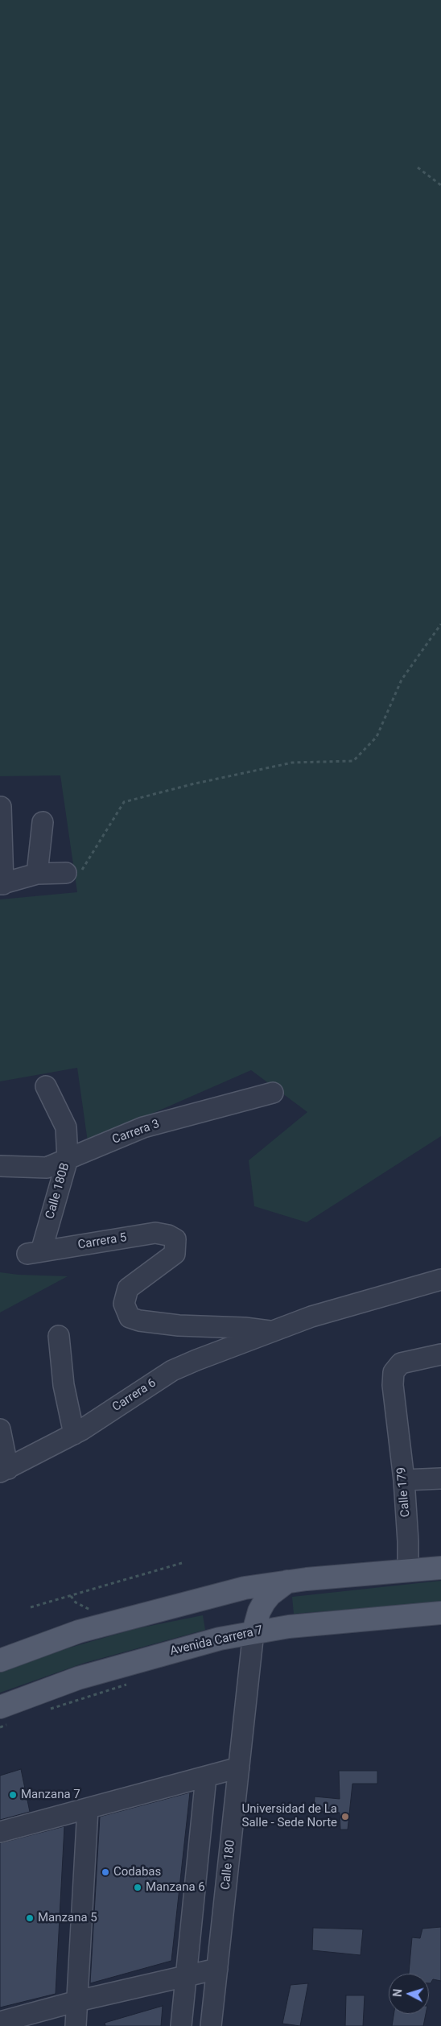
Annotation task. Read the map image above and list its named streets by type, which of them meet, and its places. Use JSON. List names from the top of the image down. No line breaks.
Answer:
{"streets":{"main road":["Avenida Carrera 7"],"street":["Carrera 3","Calle 180B","Carrera 5","Carrera 6","Calle 179","Calle 180"]},"crossings":[["Carrera 3","Calle 180B"],["Calle 180B","Carrera 5"],["Carrera 5","Carrera 6"],["Avenida Carrera 7","Calle 180"]],"places":["Manzana 7","Universidad de La Salle - Sede Norte","Codabas","Manzana 6","Manzana 5"],"north":"left"}
